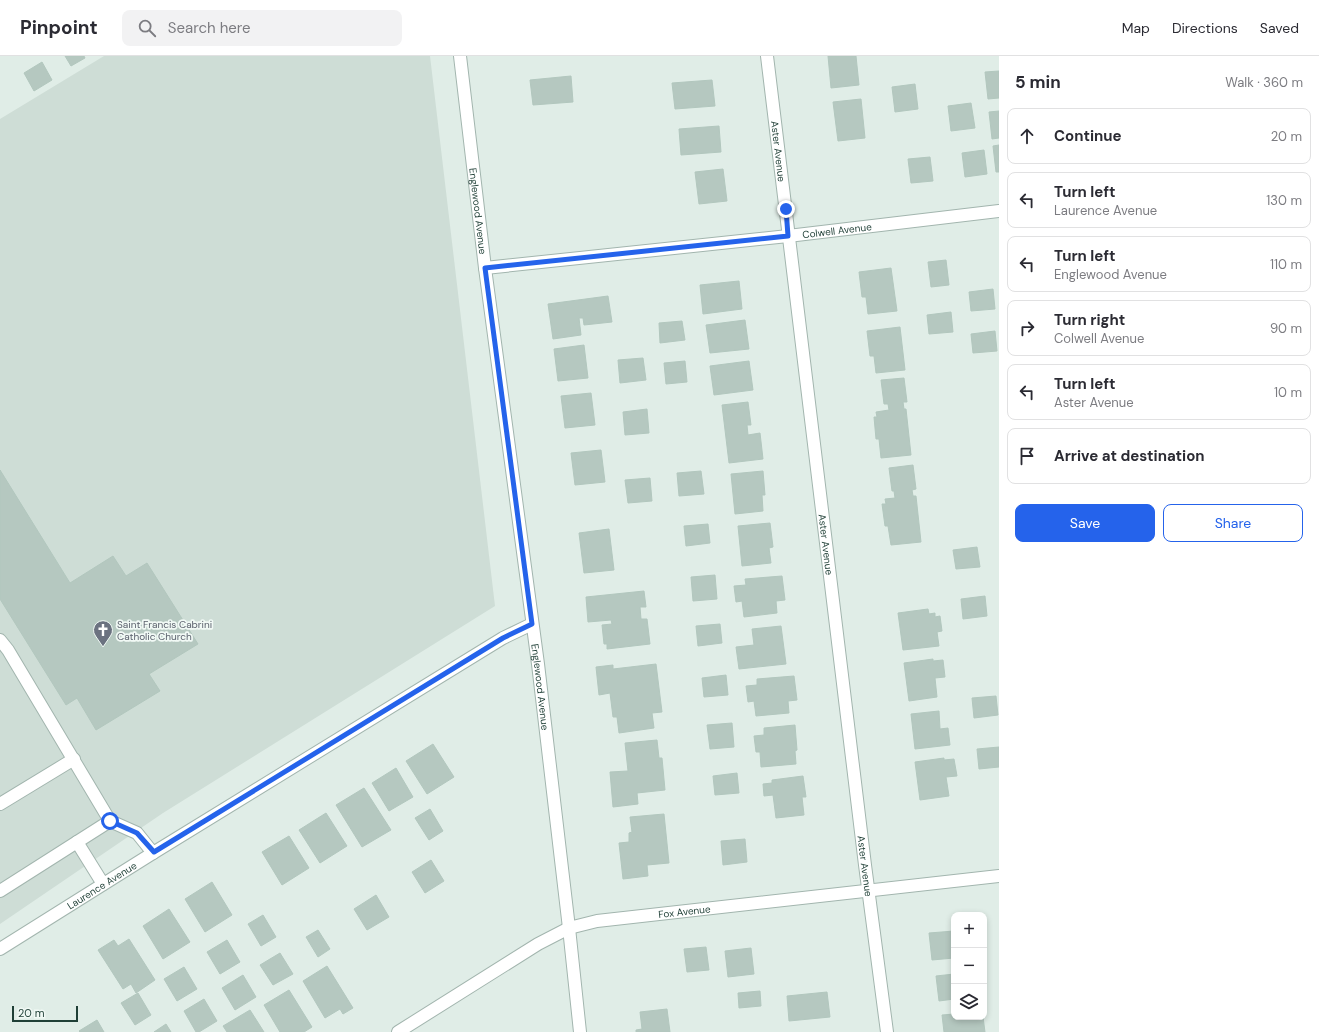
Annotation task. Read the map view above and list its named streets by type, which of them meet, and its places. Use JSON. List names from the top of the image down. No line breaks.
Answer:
{"streets":{"street":["Aster Avenue","Englewood Avenue","Colwell Avenue","Laurence Avenue","Fox Avenue"]},"crossings":[["Aster Avenue","Colwell Avenue"],["Aster Avenue","Fox Avenue"],["Englewood Avenue","Colwell Avenue"],["Englewood Avenue","Laurence Avenue"],["Englewood Avenue","Fox Avenue"]],"places":{"church":["Saint Francis Cabrini Catholic Church"]},"scale_bar":"20 m","page":{"header":"Pinpoint","search":"Search here","nav":["Map","Directions","Saved"],"heading":["5 min","Walk · 360 m"],"list":[["Continue","20 m"],["Turn left","Laurence Avenue","130 m"],["Turn left","Englewood Avenue","110 m"],["Turn right","Colwell Avenue","90 m"],["Turn left","Aster Avenue","10 m"],"Arrive at destination"],"buttons":["Save","Share"],"map_buttons":["+","−"],"scale":"20 m"}}
